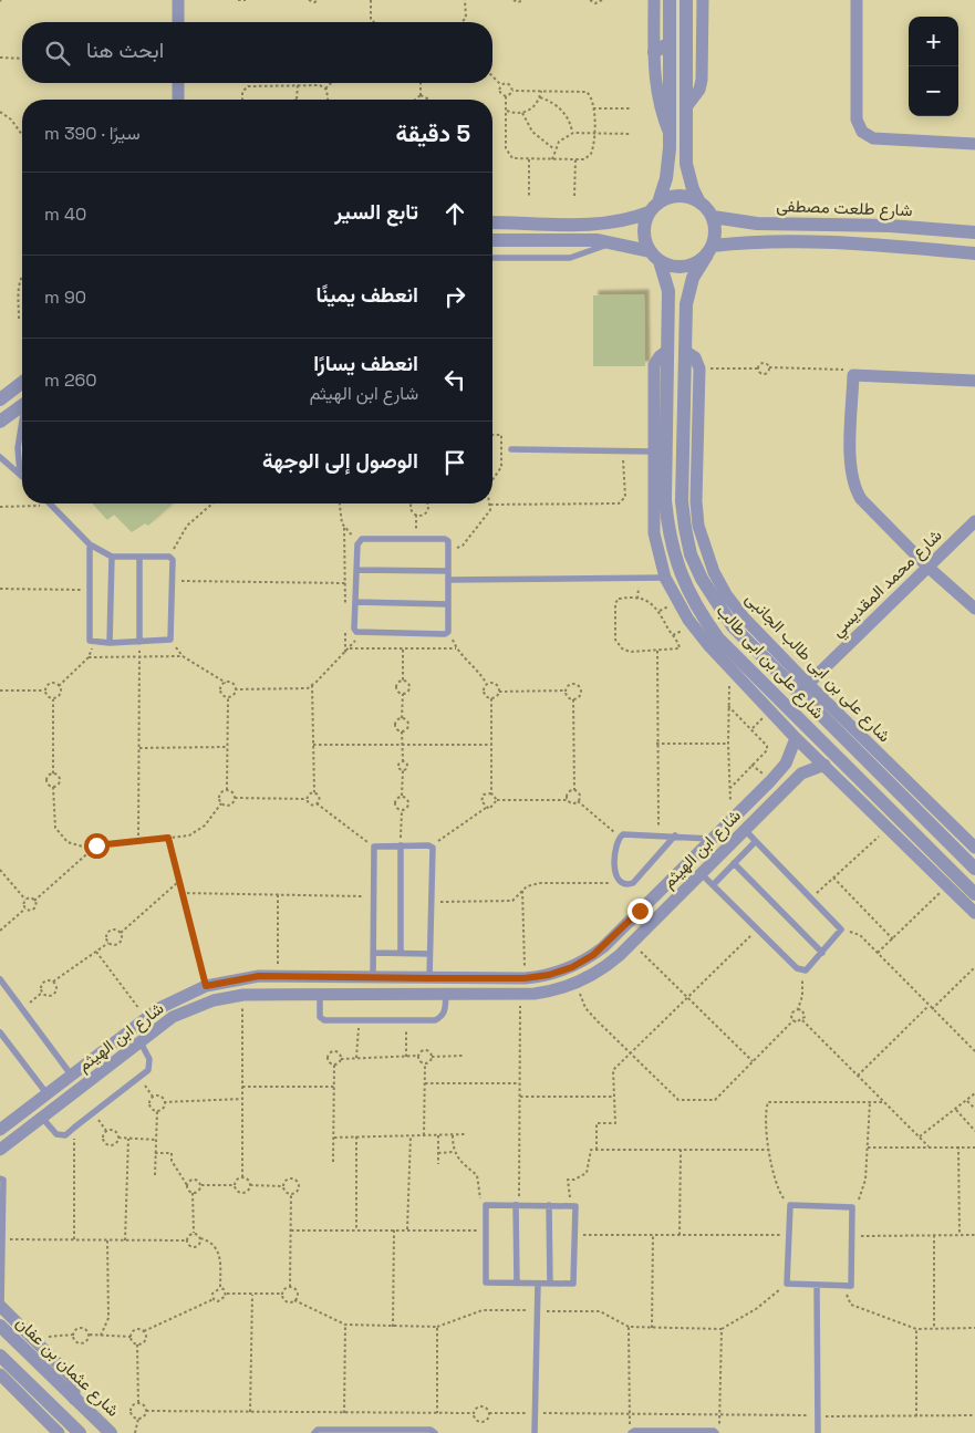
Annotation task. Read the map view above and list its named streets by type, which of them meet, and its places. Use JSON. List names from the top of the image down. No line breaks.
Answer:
{"streets":{"street":["شارع طلعت مصطفى","شارع محمد المقديسي","شارع على بن ابى طالب","شارع على بن ابى طالب الجانبى","شارع ابن الهيثم","شارع عثمان بن عفان"]},"crossings":[["شارع طلعت مصطفى","شارع على بن ابى طالب"],["شارع محمد المقديسي","شارع على بن ابى طالب"],["شارع محمد المقديسي","شارع على بن ابى طالب الجانبى"],["شارع على بن ابى طالب","شارع على بن ابى طالب الجانبى"]],"page":{"map_buttons":["+","−"],"search":"ابحث هنا","heading":["5 دقيقة","سيرًا · 390 m"],"list":[["تابع السير","40 m"],["انعطف يمينًا","90 m"],["انعطف يسارًا","شارع ابن الهيثم","260 m"],"الوصول إلى الوجهة"]}}
